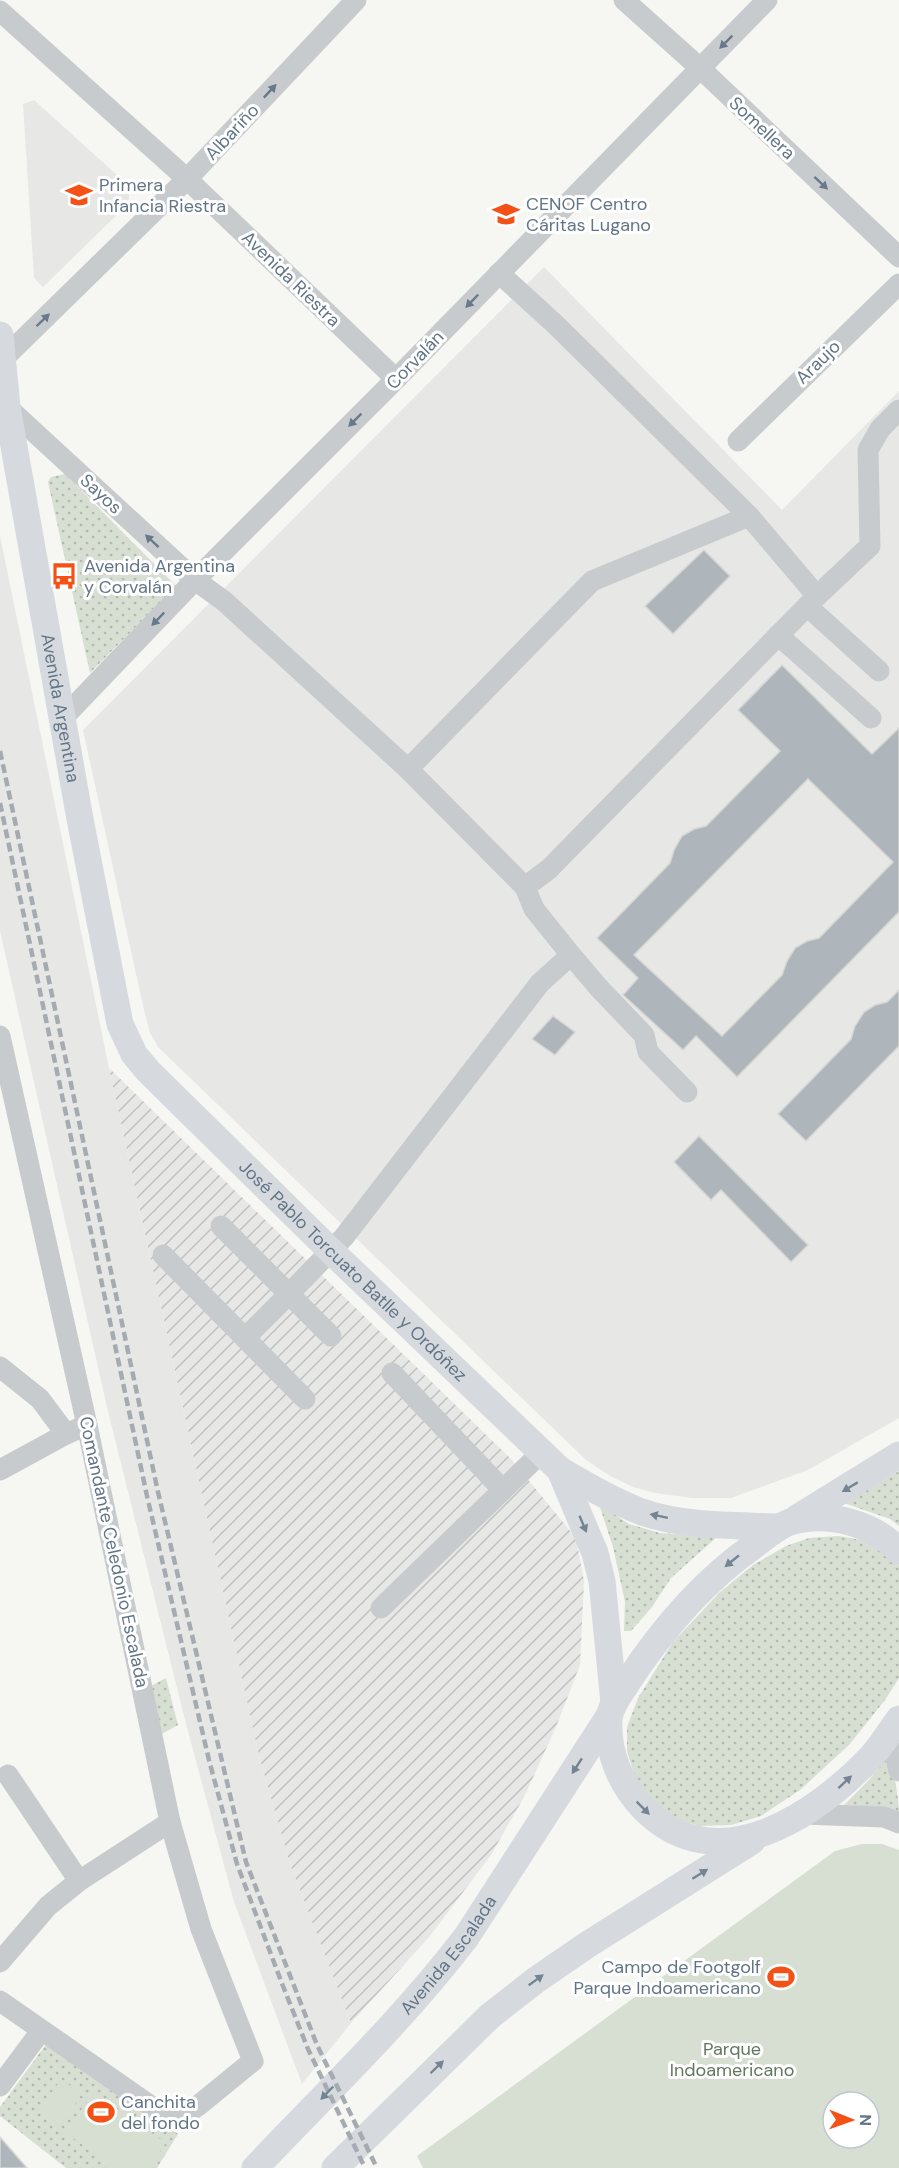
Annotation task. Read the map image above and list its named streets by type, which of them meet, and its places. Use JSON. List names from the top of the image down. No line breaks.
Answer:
{"streets":{"main road":["Avenida Argentina","José Pablo Torcuato Batlle y Ordóñez","Avenida Escalada"],"street":["Somellera","Albariño","Avenida Riestra","Corvalán","Araujo","Sayos","Comandante Celedonio Escalada"]},"crossings":[["Somellera","Corvalán"],["Albariño","Avenida Riestra"],["Albariño","Avenida Argentina"],["Avenida Riestra","Corvalán"],["Corvalán","Sayos"],["Corvalán","Avenida Argentina"],["Sayos","Avenida Argentina"],["Avenida Argentina","José Pablo Torcuato Batlle y Ordóñez"],["José Pablo Torcuato Batlle y Ordóñez","Avenida Escalada"]],"one_way":["Somellera","Albariño","Corvalán","Sayos"],"parks":["Parque Indoamericano"],"places":{"school or university":["Primera Infancia Riestra","CENOF Centro Cáritas Lugano"],"bus stop":["Avenida Argentina y Corvalán"],"sports":["Campo de Footgolf Parque Indoamericano","Canchita del fondo"]},"north":"right"}
